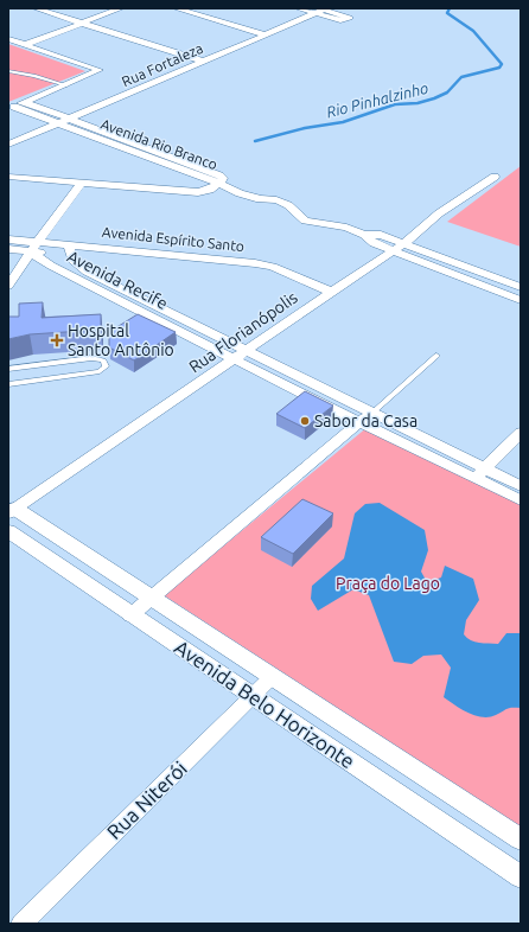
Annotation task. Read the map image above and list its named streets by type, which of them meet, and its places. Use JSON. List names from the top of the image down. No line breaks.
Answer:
{"streets":{"street":["Rua Fortaleza","Avenida Rio Branco","Avenida Espírito Santo","Avenida Recife","Rua Florianópolis","Avenida Belo Horizonte","Rua Niterói"]},"crossings":[["Rua Fortaleza","Avenida Rio Branco"],["Avenida Espírito Santo","Avenida Recife"],["Avenida Espírito Santo","Rua Florianópolis"],["Avenida Recife","Rua Florianópolis"],["Rua Florianópolis","Avenida Belo Horizonte"],["Avenida Belo Horizonte","Rua Niterói"]],"water":["Rio Pinhalzinho"],"parks":["Praça do Lago"],"places":{"health":["Hospital Santo Antônio"],"other":["Sabor da Casa"]}}
